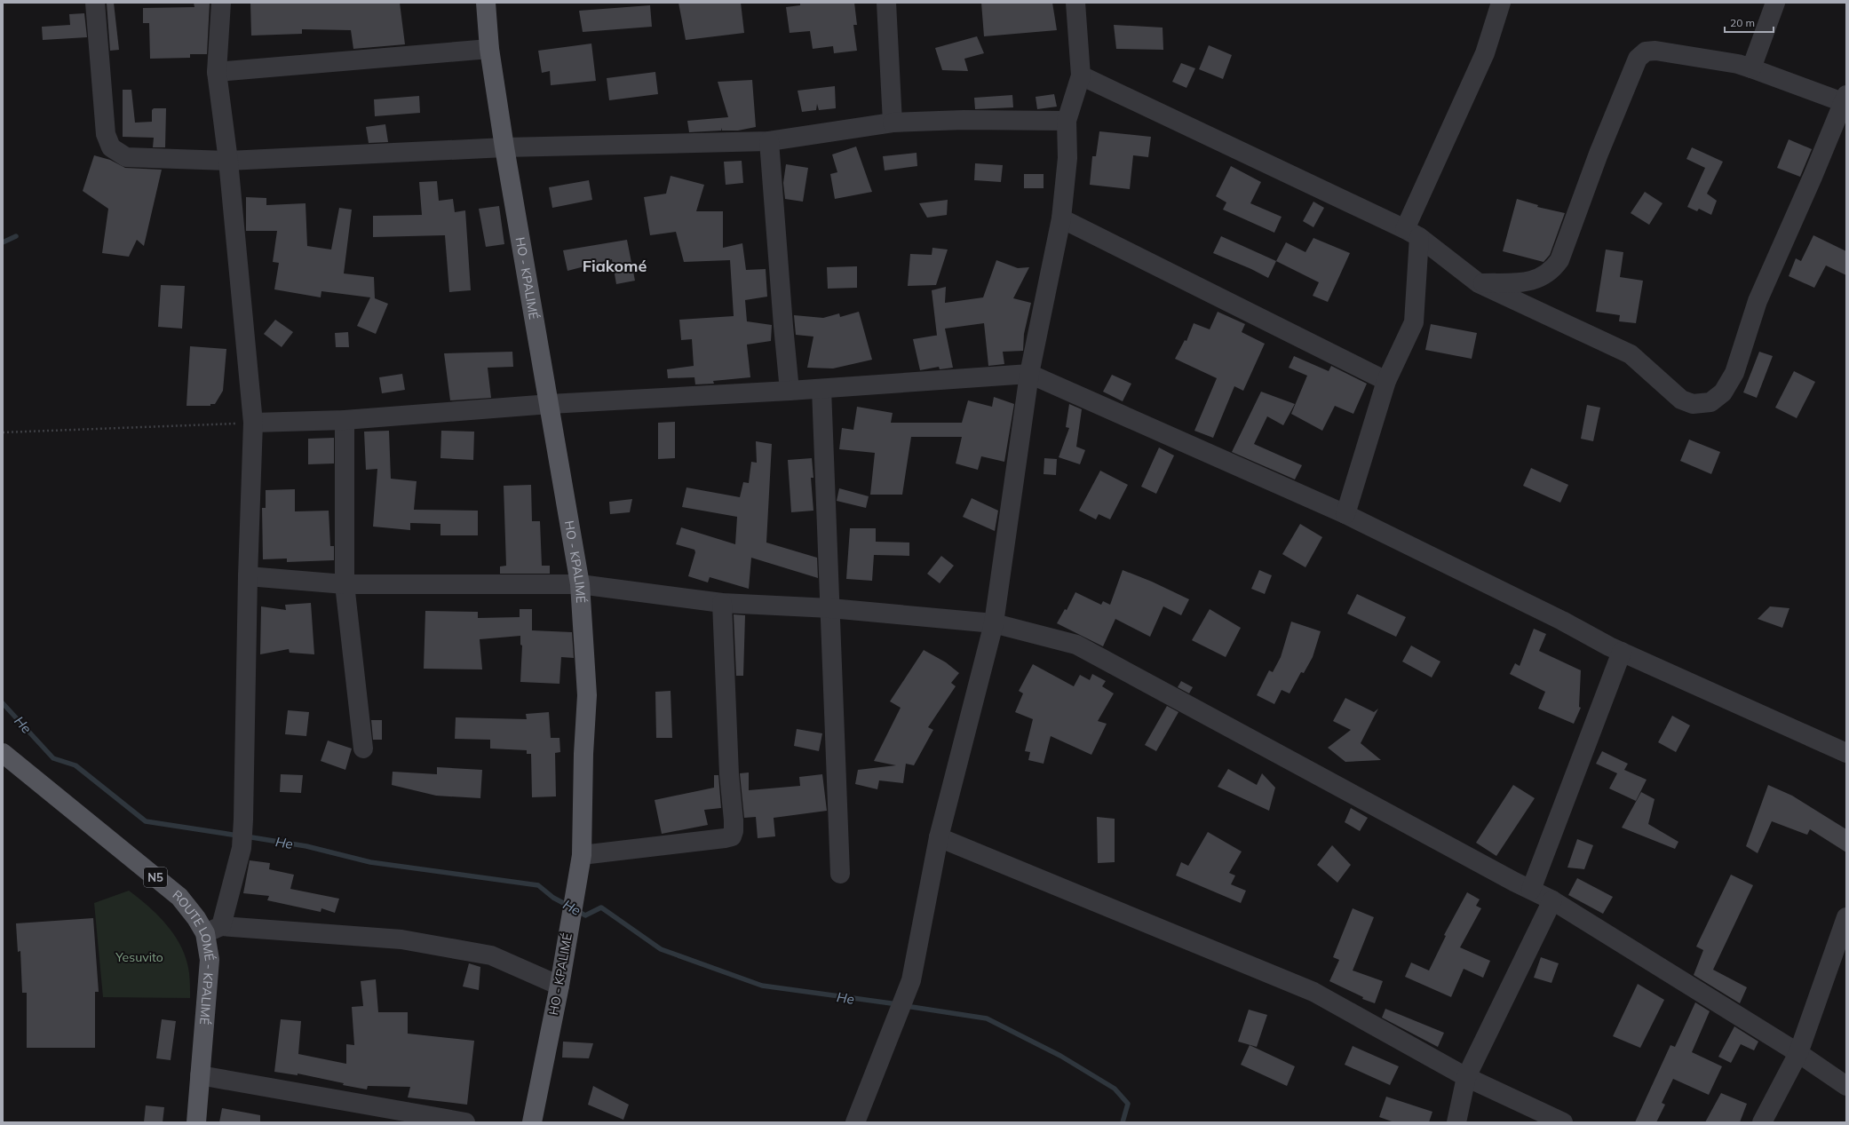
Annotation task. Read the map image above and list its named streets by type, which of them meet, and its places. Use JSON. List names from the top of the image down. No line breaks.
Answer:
{"streets":{"main road":["HO - KPALIMÉ","N5","ROUTE LOMÉ - KPALIMÉ"]},"crossings":[["N5","ROUTE LOMÉ - KPALIMÉ"]],"districts":["Fiakomé"],"water":["He"],"parks":["Yesuvito"],"scale_bar":"20 m"}
